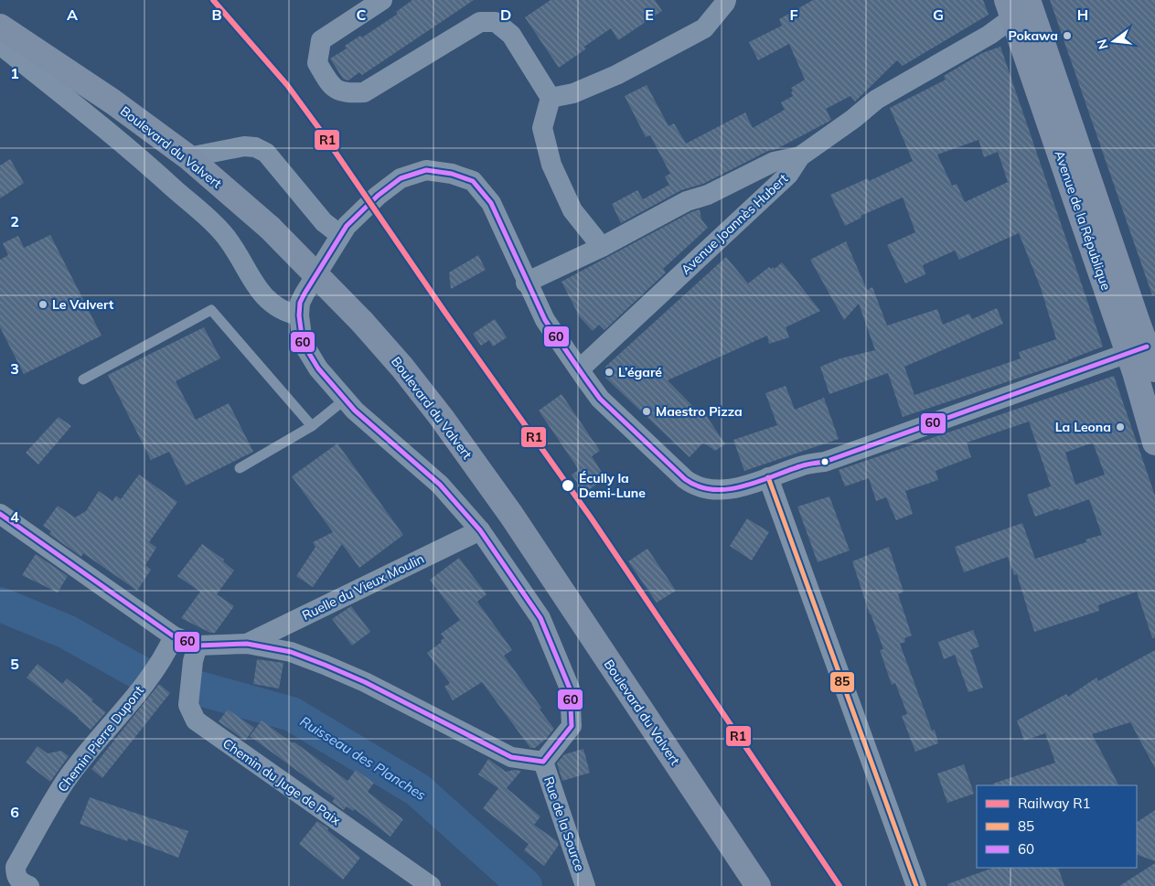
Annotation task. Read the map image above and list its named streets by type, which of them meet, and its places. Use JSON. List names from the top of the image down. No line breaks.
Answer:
{"streets":{"main road":["Boulevard du Valvert","Avenue de la République"],"street":["Avenue Joannès Hubert","Ruelle du Vieux Moulin","Chemin Pierre Dupont","Chemin du Juge de Paix","Rue de la Source"]},"crossings":[["Avenue de la République","Avenue Joannès Hubert"]],"water":["Ruisseau des Planches"],"places":["Pokawa","Le Valvert","L’égaré","Maestro Pizza","La Leona","Écully la Demi-Lune"],"lines":["rail line R1","transit line 60","transit line 85"],"legend":["Railway R1","85","60"],"north":"left","grid":{"columns":["A","B","C","D","E","F","G","H"],"rows":["1","2","3","4","5","6"]}}
